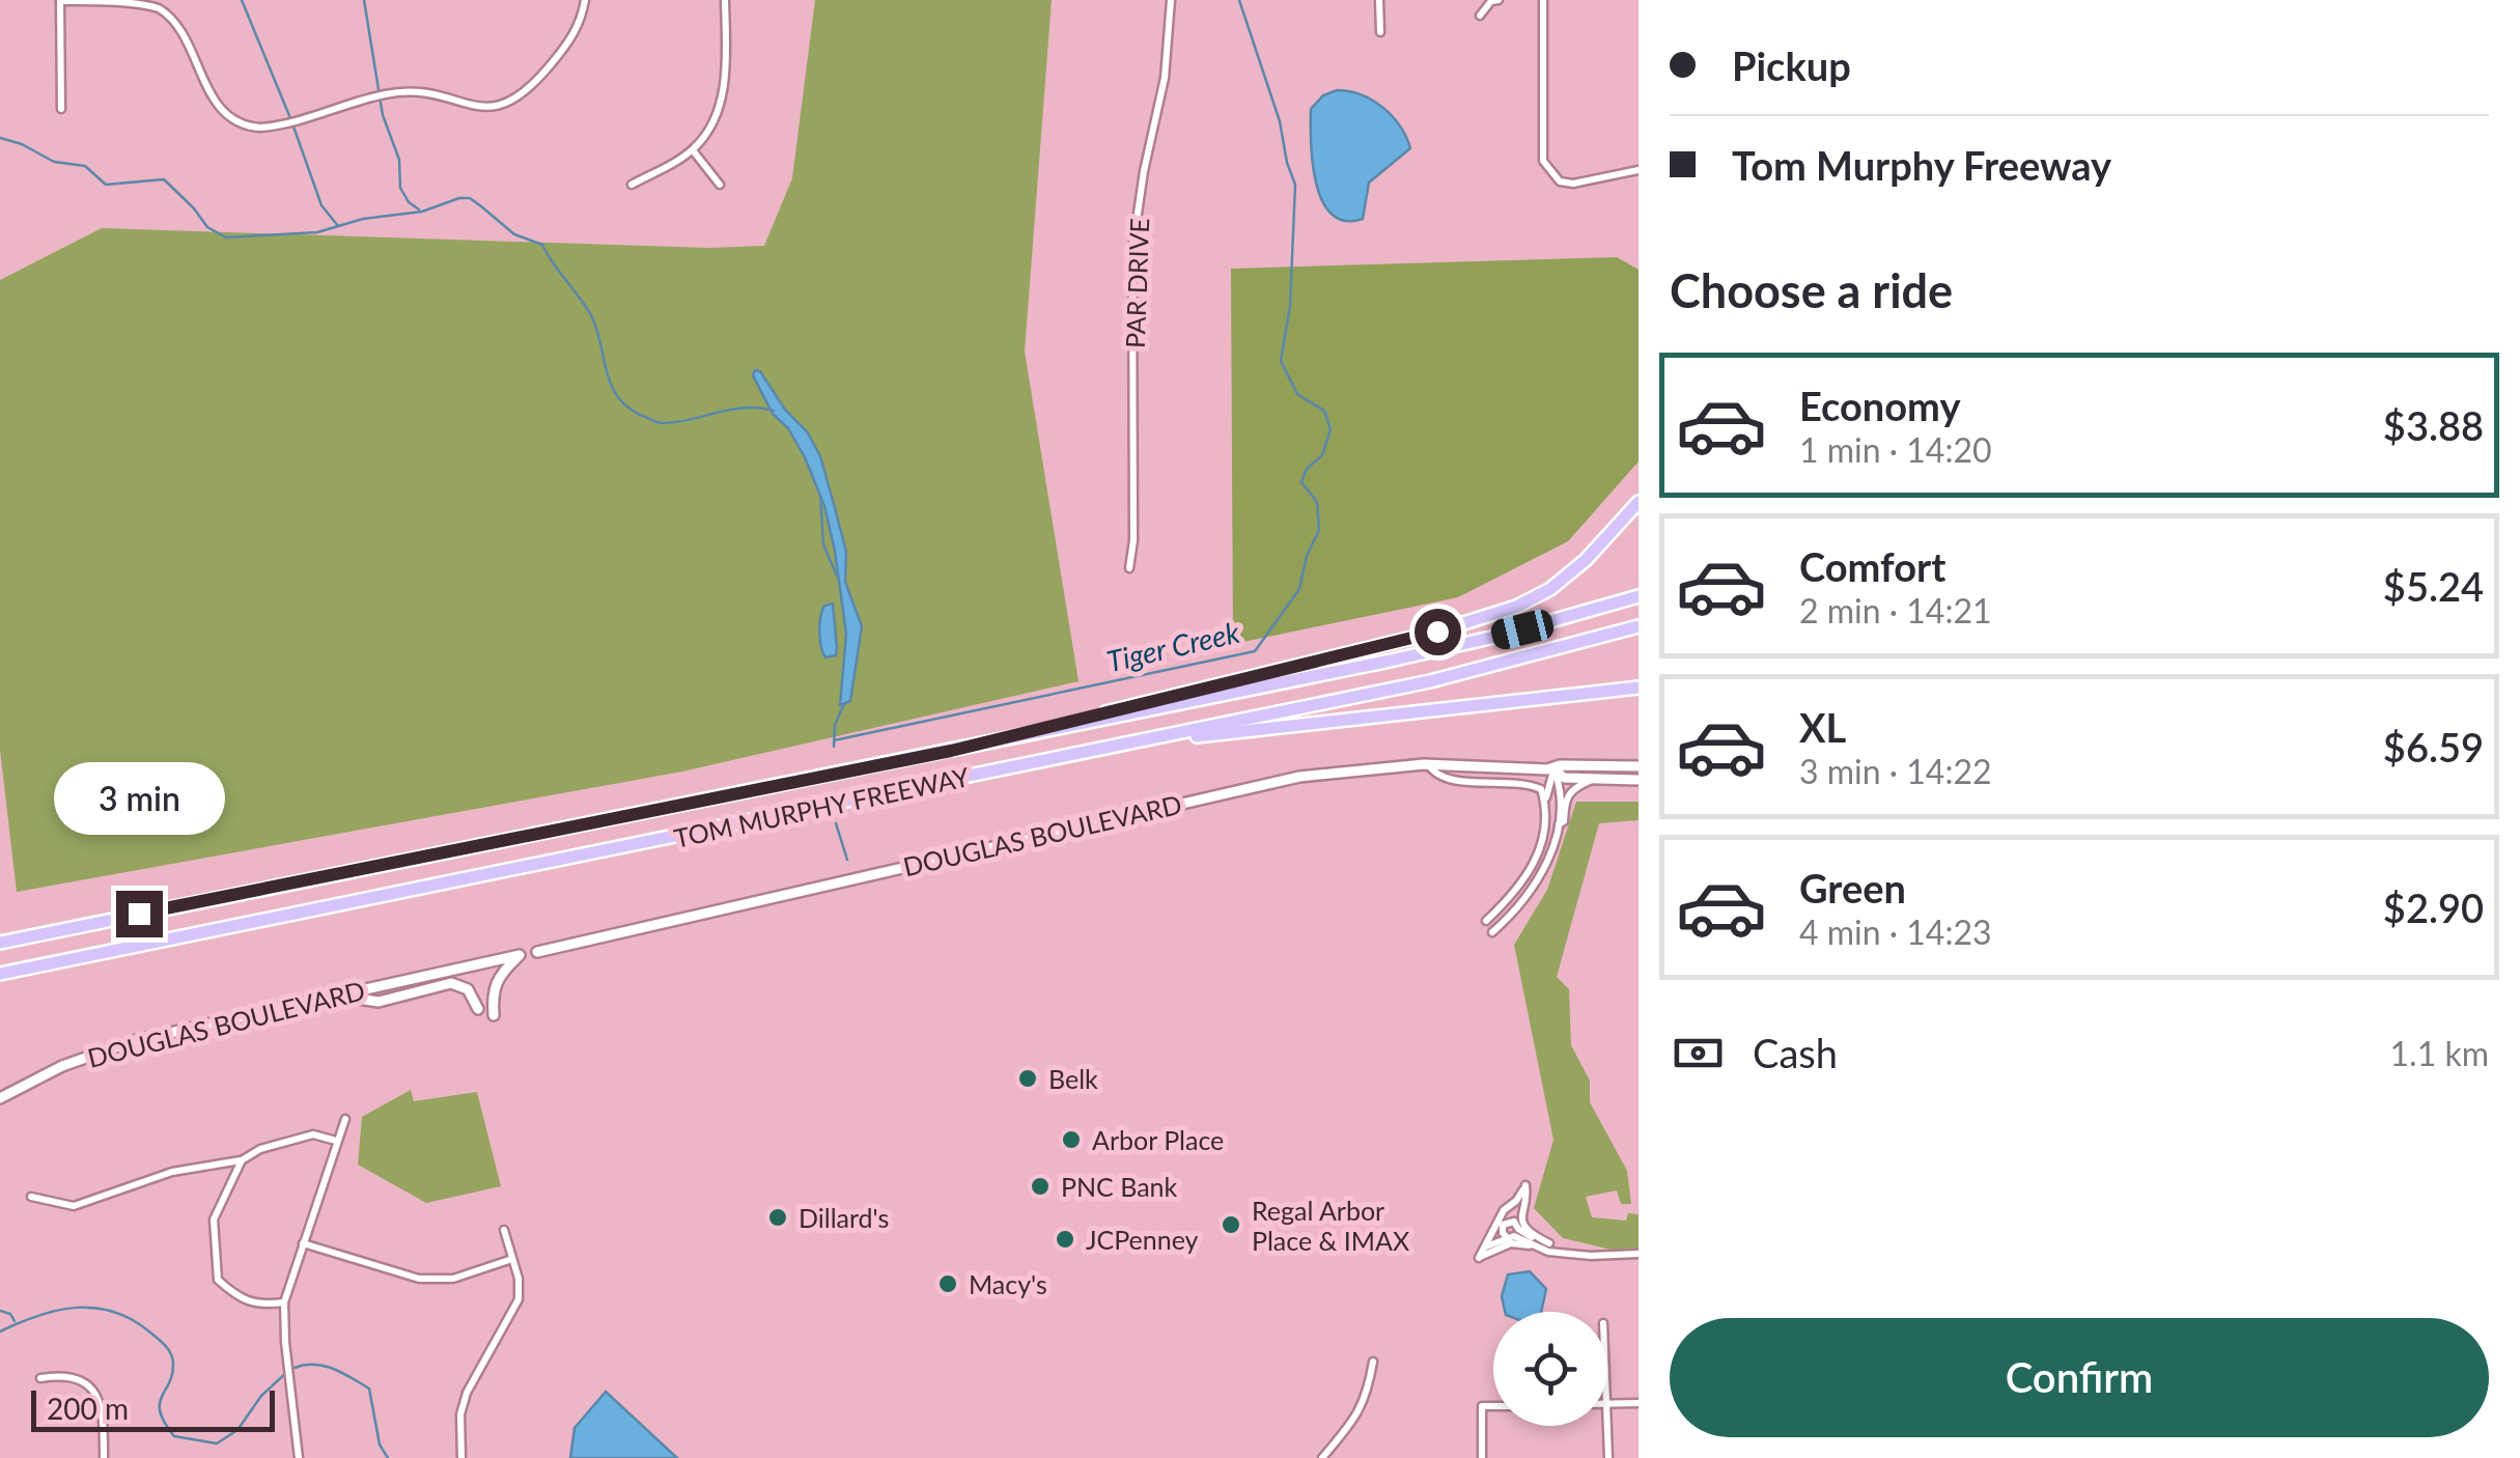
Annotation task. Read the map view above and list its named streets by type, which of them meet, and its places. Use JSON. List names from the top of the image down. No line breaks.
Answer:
{"streets":{"highway":["TOM MURPHY FREEWAY"],"main road":["DOUGLAS BOULEVARD"],"street":["PAR DRIVE"]},"water":["Tiger Creek"],"places":["Belk","Arbor Place","PNC Bank","Dillard's","Regal Arbor Place & IMAX","JCPenney","Macy's"],"scale_bar":"200 m","page":{"banner":["Pickup","Tom Murphy Freeway"],"heading":"Choose a ride","list":[{"name":"Economy","note":"1 min · 14:20","value":"$3.88"},{"name":"Comfort","note":"2 min · 14:21","value":"$5.24"},{"name":"XL","note":"3 min · 14:22","value":"$6.59"},{"name":"Green","note":"4 min · 14:23","value":"$2.90"}],"bubble":"3 min","pay":["Cash","1.1 km"],"buttons":"Confirm","scale":"200 m"}}
